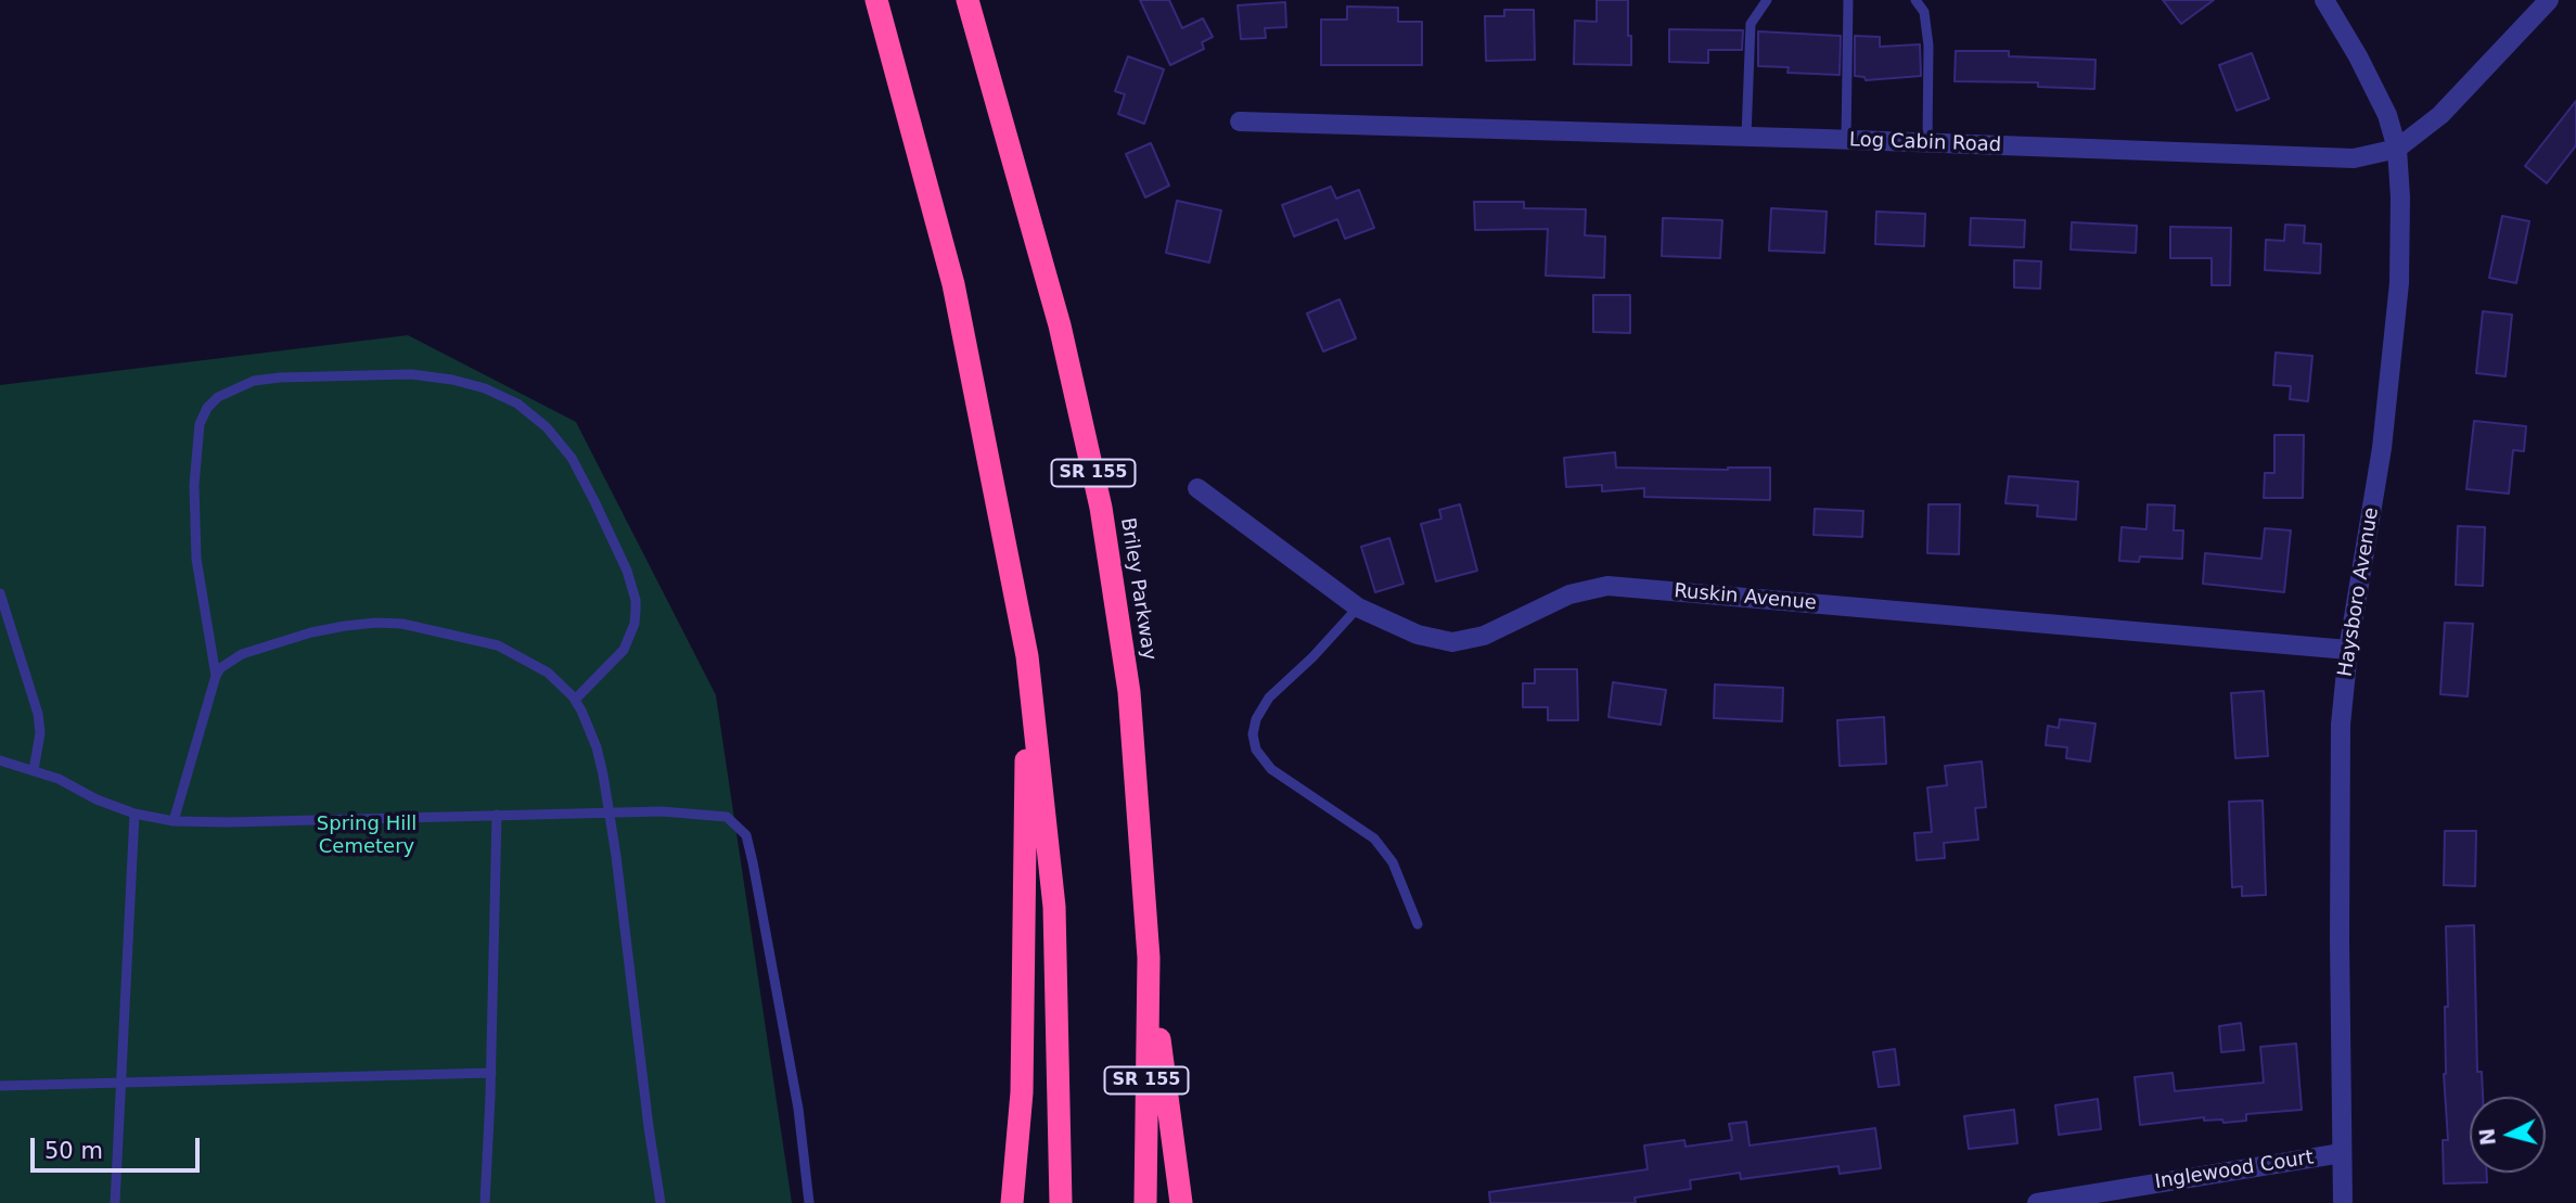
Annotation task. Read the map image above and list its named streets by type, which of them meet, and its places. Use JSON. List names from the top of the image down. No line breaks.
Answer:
{"streets":{"highway":["SR 155","Briley Parkway"],"street":["Log Cabin Road","Haysboro Avenue","Ruskin Avenue","Inglewood Court"]},"crossings":[["Log Cabin Road","Haysboro Avenue"],["Haysboro Avenue","Ruskin Avenue"],["Haysboro Avenue","Inglewood Court"]],"parks":["Spring Hill Cemetery"],"scale_bar":"50 m","north":"left"}
